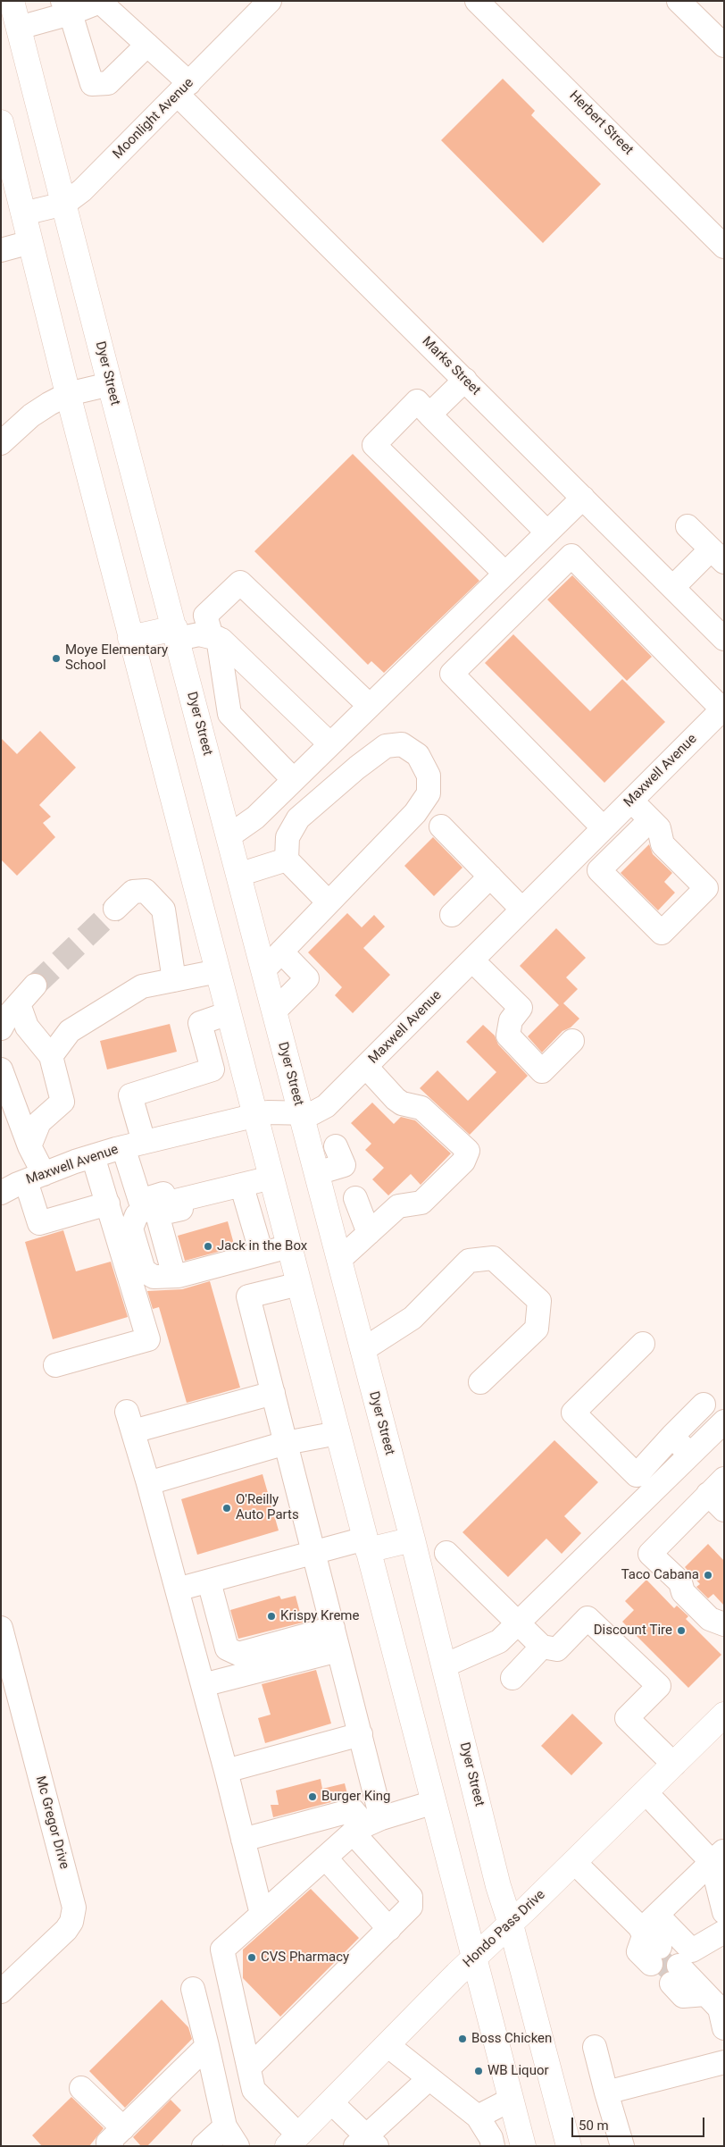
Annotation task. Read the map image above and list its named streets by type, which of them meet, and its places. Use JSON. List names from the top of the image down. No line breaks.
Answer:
{"streets":{"main road":["Dyer Street","Hondo Pass Drive"],"street":["Moonlight Avenue","Herbert Street","Marks Street","Maxwell Avenue","Mc Gregor Drive"]},"crossings":[["Moonlight Avenue","Marks Street"],["Moonlight Avenue","Dyer Street"],["Dyer Street","Maxwell Avenue"],["Dyer Street","Hondo Pass Drive"]],"places":["Moye Elementary School","Jack in the Box","O'Reilly Auto Parts","Taco Cabana","Krispy Kreme","Discount Tire","Burger King","CVS Pharmacy","Boss Chicken","WB Liquor"],"scale_bar":"50 m"}
